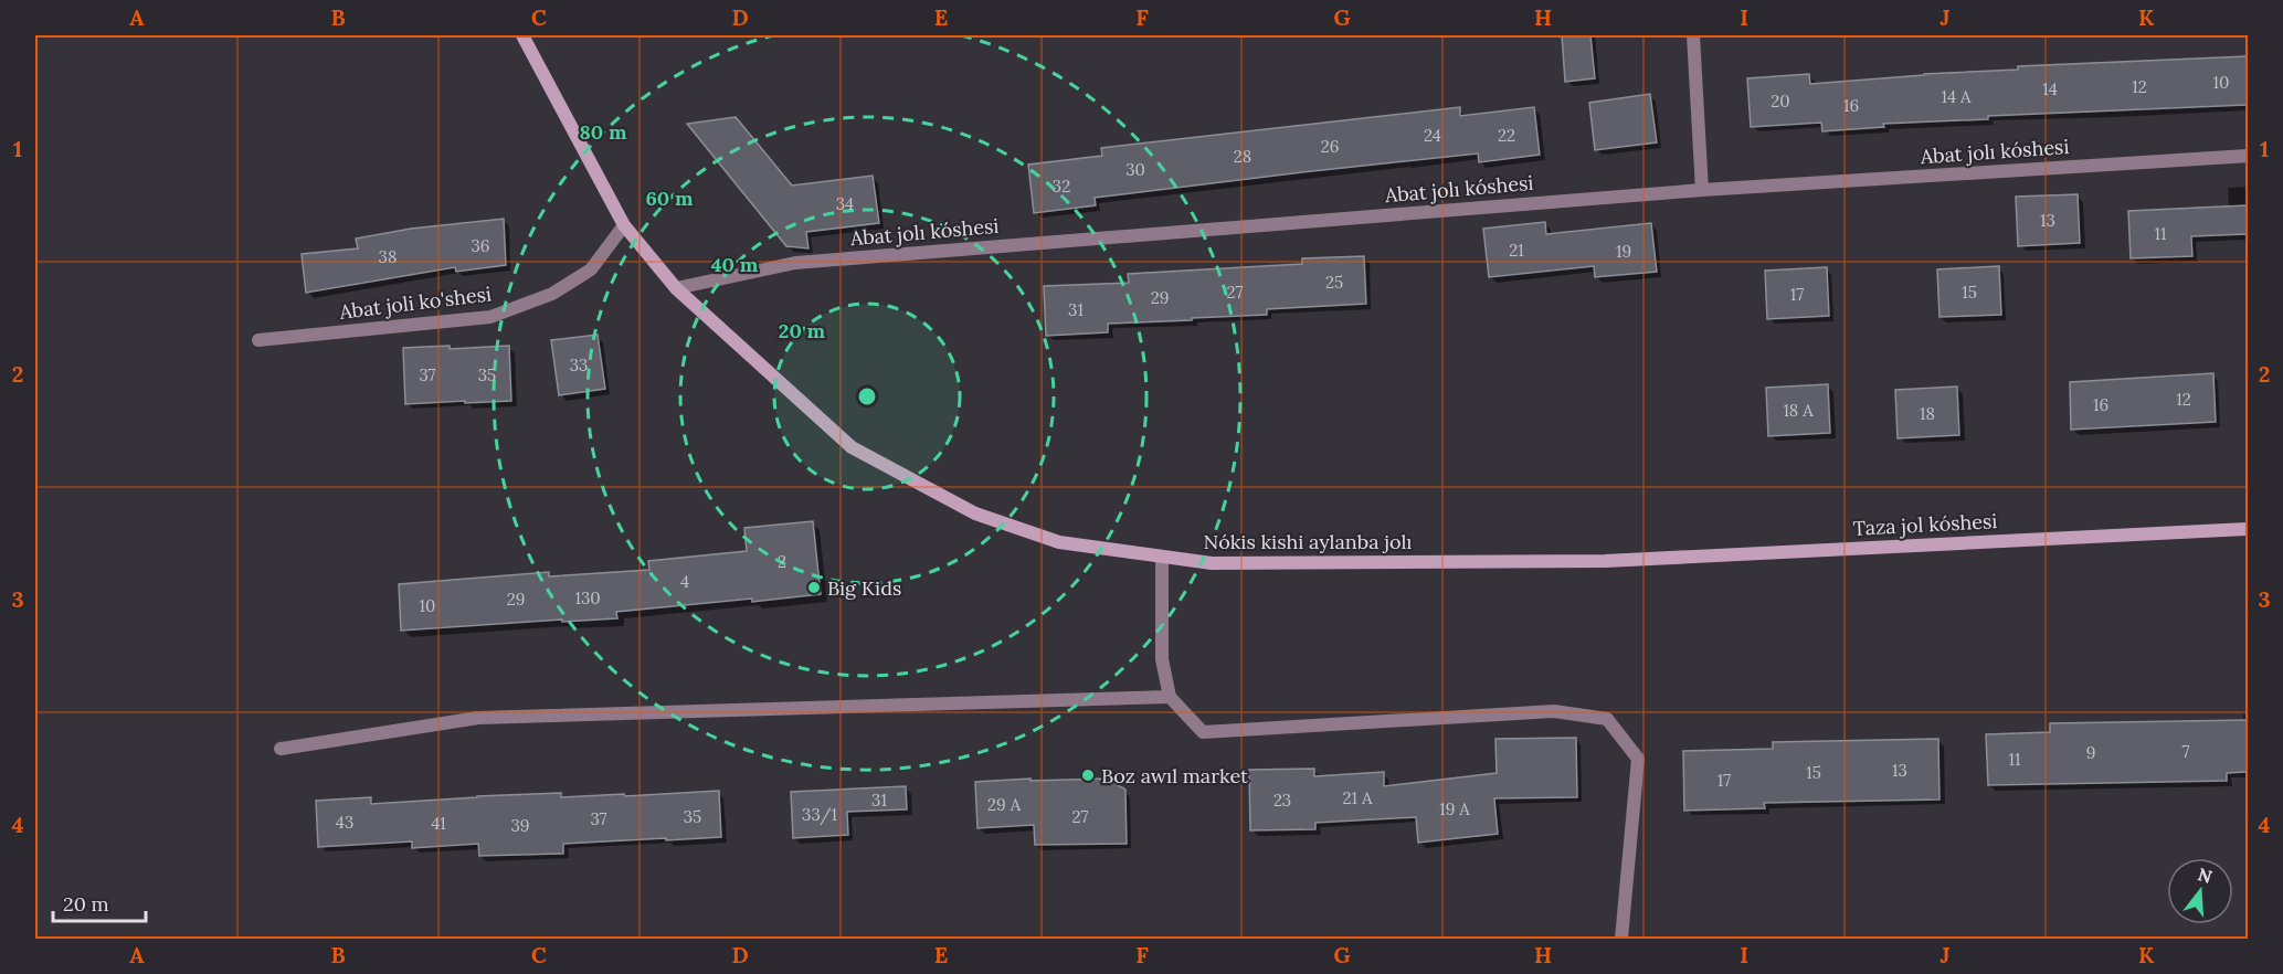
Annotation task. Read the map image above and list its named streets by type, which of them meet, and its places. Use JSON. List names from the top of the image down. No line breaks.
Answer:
{"streets":{"main road":["Taza jol kóshesi","Nókis kishi aylanba jolı"],"street":["Abat jolı kóshesi","Abat joli ko'shesi"]},"crossings":[["Abat jolı kóshesi","Nókis kishi aylanba jolı"],["Abat joli ko'shesi","Nókis kishi aylanba jolı"],["Taza jol kóshesi","Nókis kishi aylanba jolı"]],"places":["Big Kids","Boz awıl market"],"house_numbers":["10","12","14","14 А","20","16","24","22","26","28","30","32","34","13","11","36","21","19","38","25","27","15","17","29","31","33","37","35","12","16","18 А","18","2","4","130","29","10","7","9","11","13","15","17","21 А","31","23","29 А","19 А","33/1","35","27","37","43","41","39"],"scale_bar":"20 m","north":"top","grid":{"columns":["A","B","C","D","E","F","G","H","I","J","K"],"rows":["1","2","3","4"]},"rings":["80 m","60 m","40 m","20 m"]}
